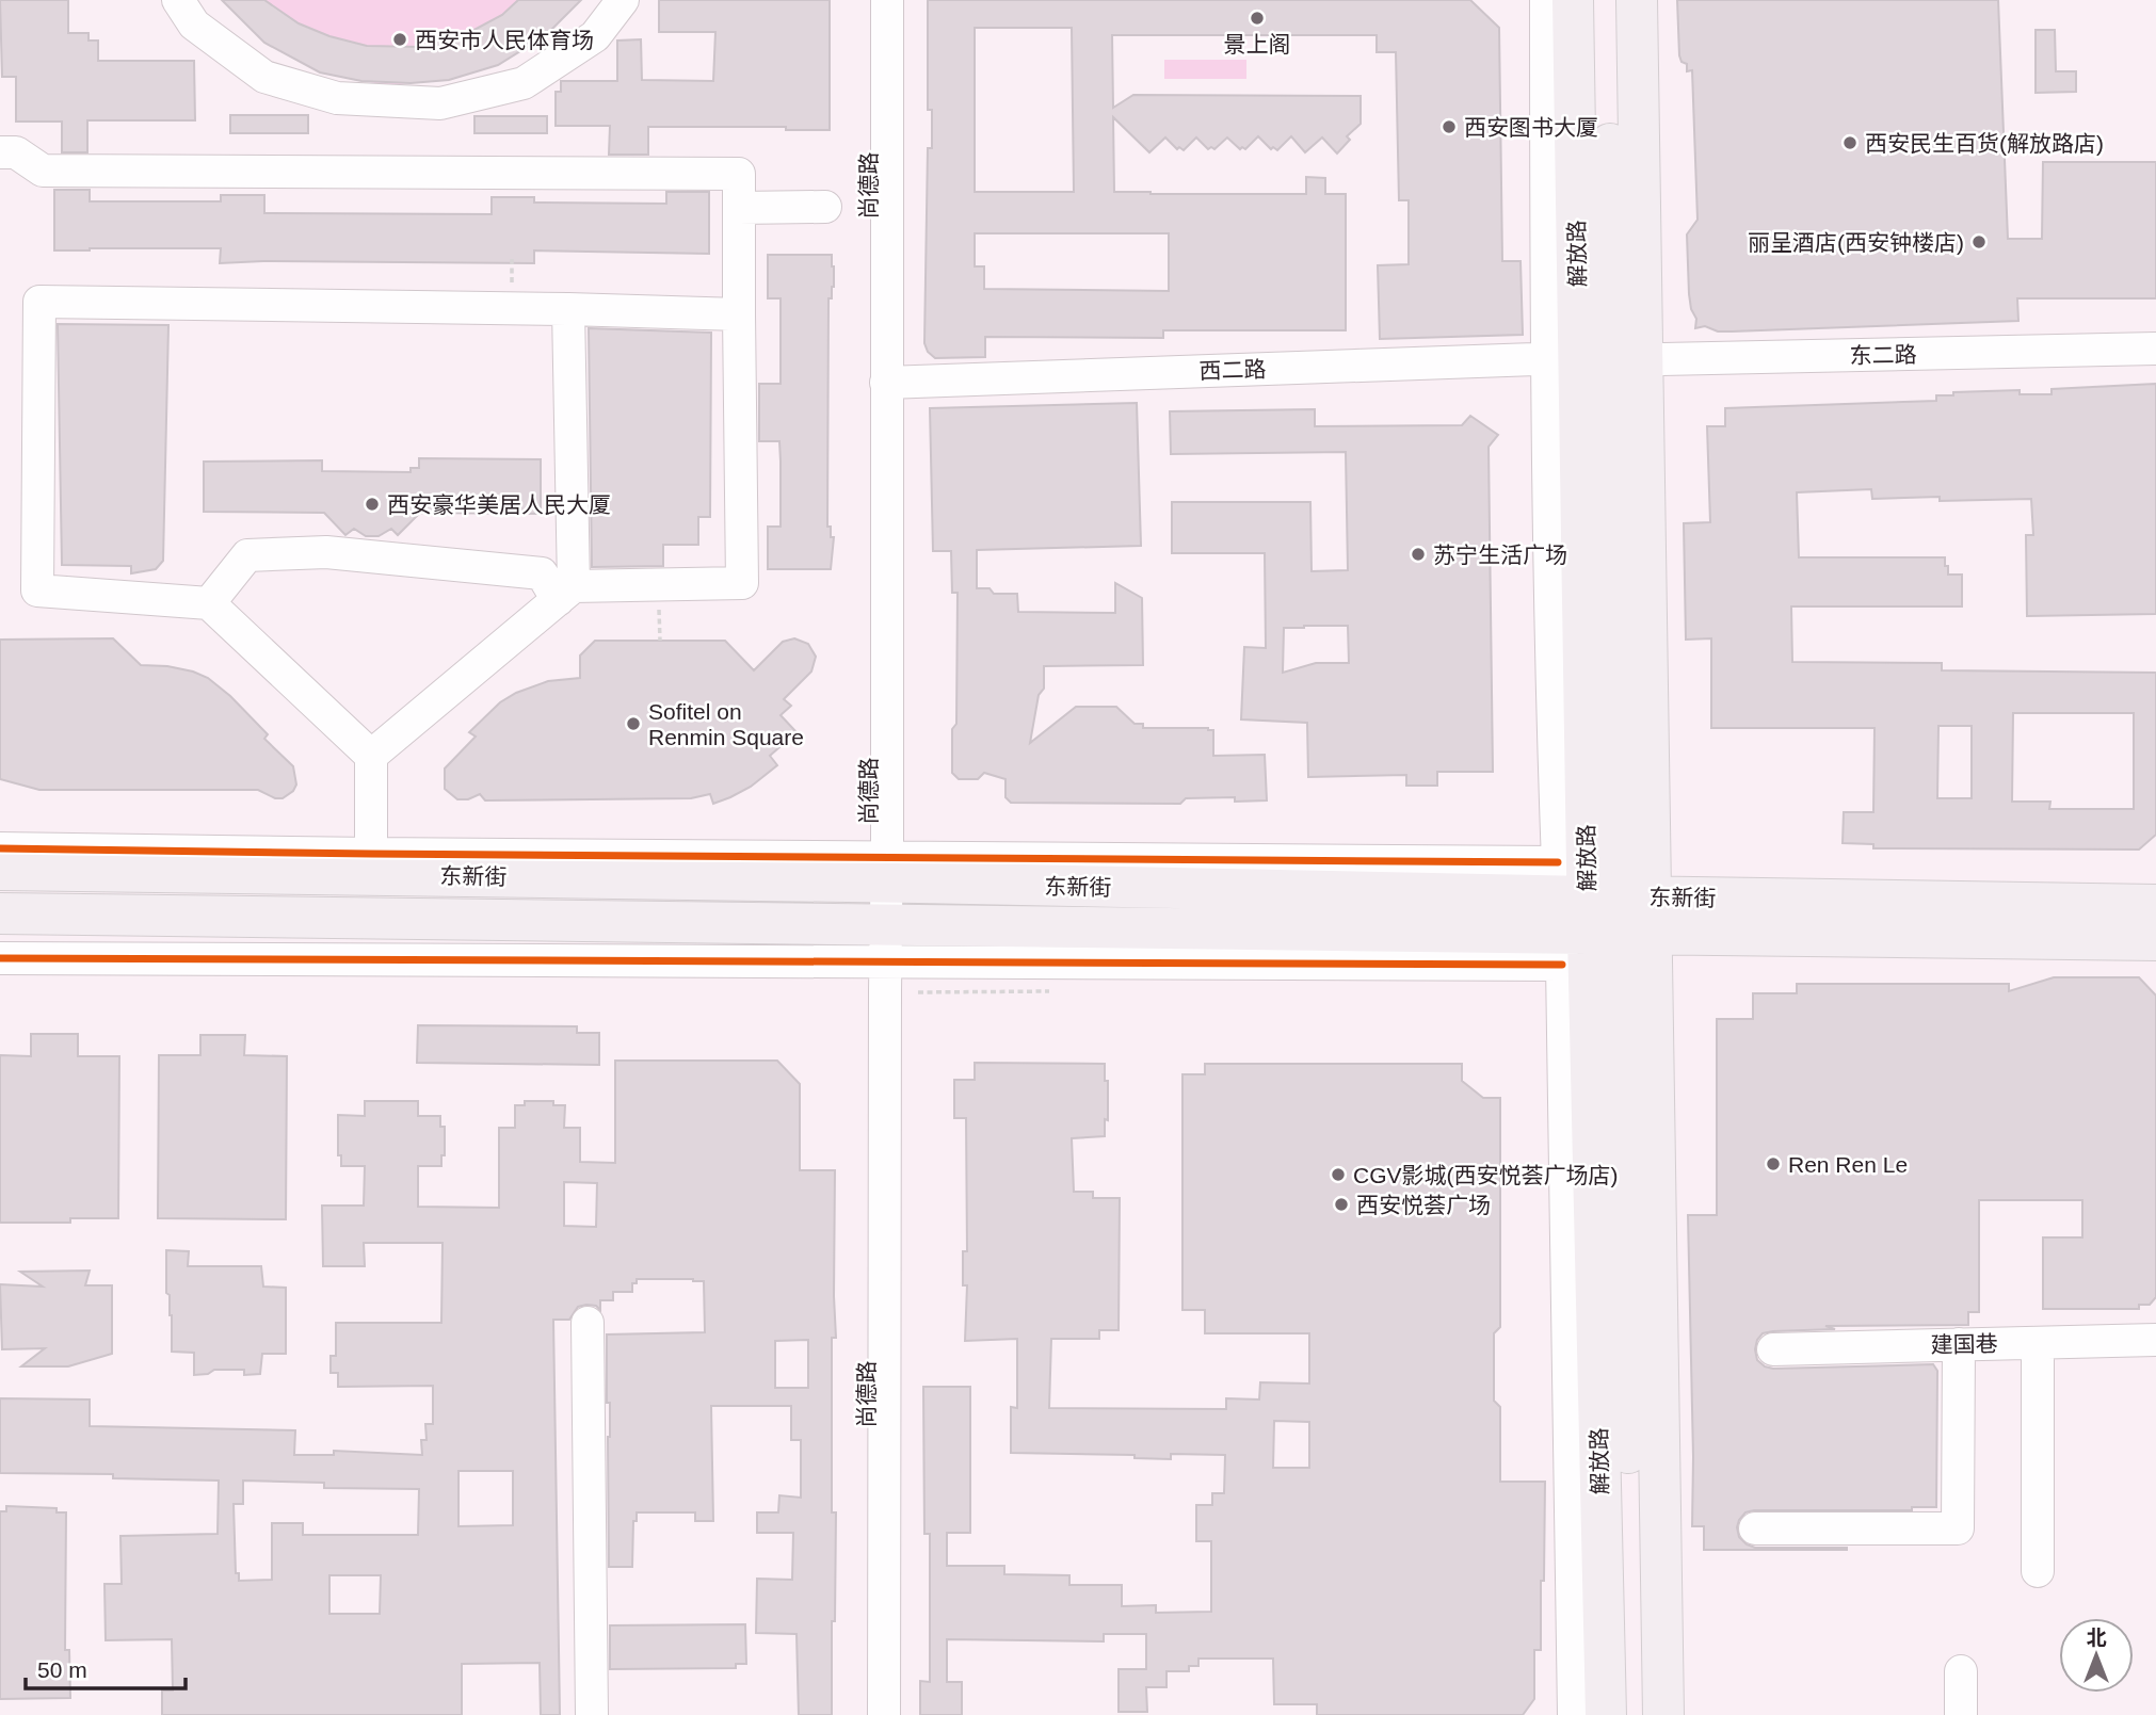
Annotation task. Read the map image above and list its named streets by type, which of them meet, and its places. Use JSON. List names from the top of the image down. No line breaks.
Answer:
{"streets":{"main road":["解放路","东新街"],"street":["尚德路","东二路","西二路","建国巷"]},"crossings":[["尚德路","西二路"],["尚德路","东新街"],["解放路","东二路"],["解放路","西二路"],["解放路","东新街"],["东二路","西二路"]],"places":["景上阁","西安市人民体育场","西安图书大厦","西安民生百货(解放路店)","丽呈酒店(西安钟楼店)","西安豪华美居人民大厦","苏宁生活广场","Sofitel on Renmin Square","Ren Ren Le","CGV影城(西安悦荟广场店)","西安悦荟广场"],"scale_bar":"50 m","north":"top"}
